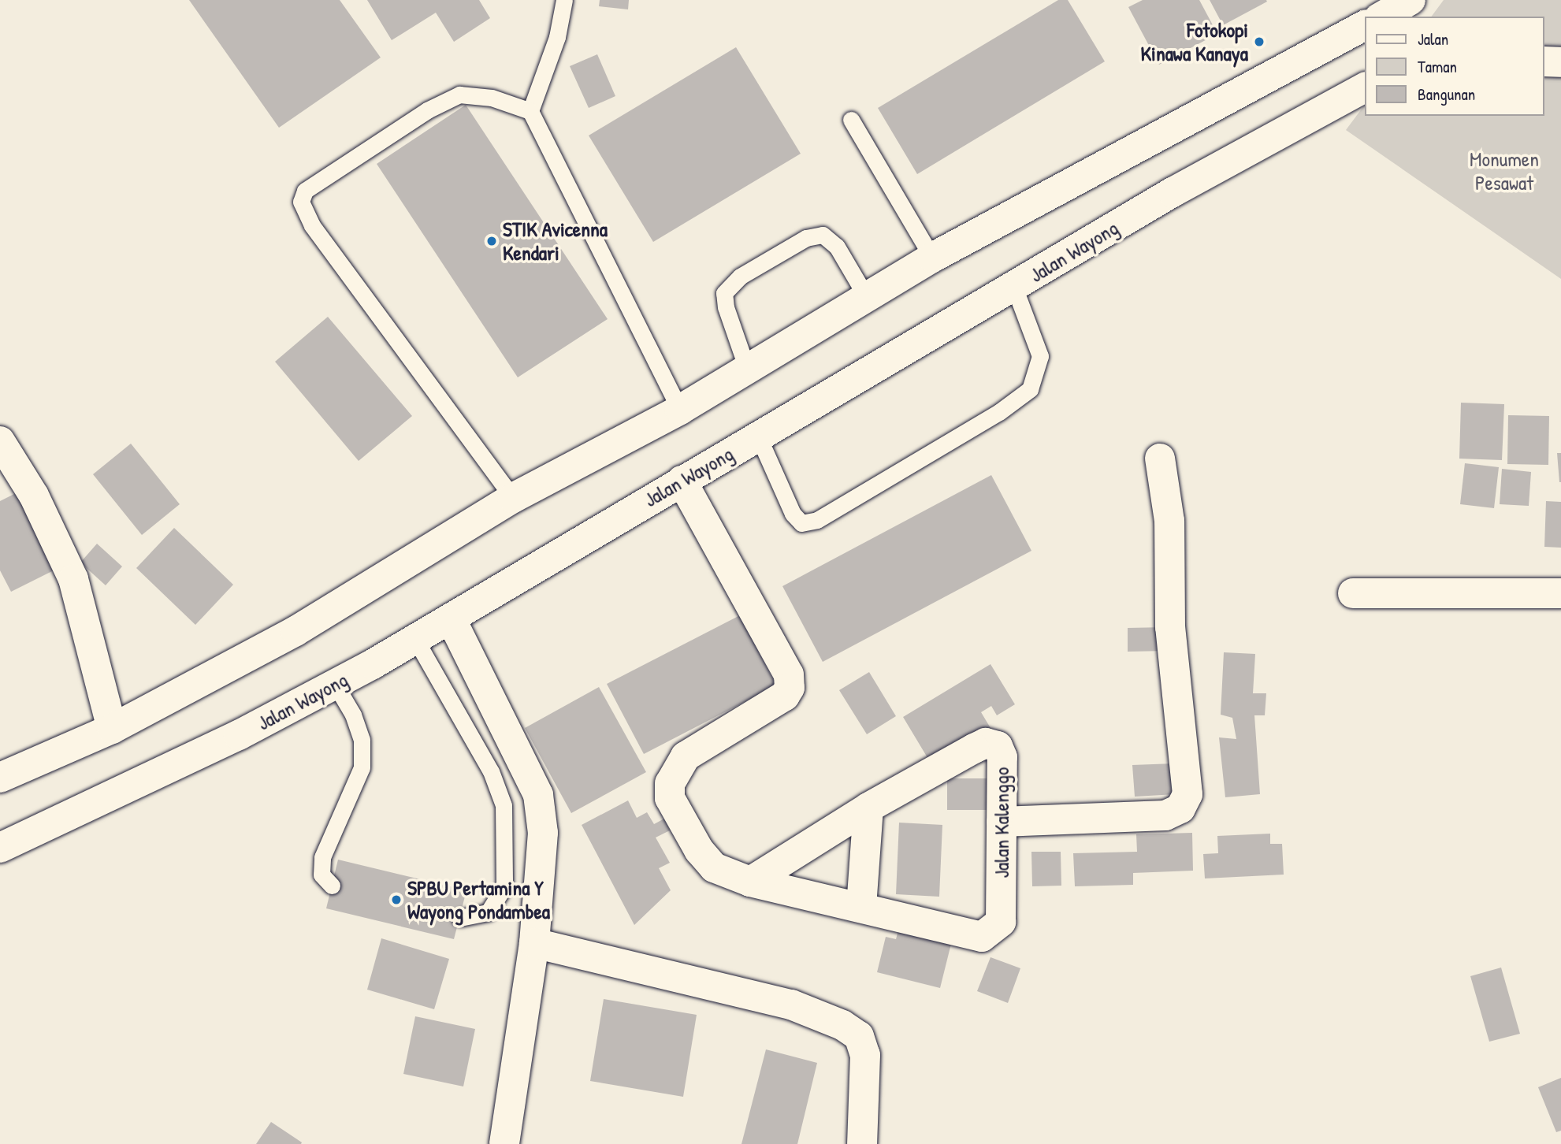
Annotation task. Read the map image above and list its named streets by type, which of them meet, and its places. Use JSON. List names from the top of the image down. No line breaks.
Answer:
{"streets":{"street":["Jalan Wayong","Jalan Kalenggo"]},"crossings":[["Jalan Wayong","Jalan Kalenggo"]],"parks":["Monumen Pesawat"],"places":["Fotokopi Kinawa Kanaya","STIK Avicenna Kendari","SPBU Pertamina Y Wayong Pondambea"],"legend":["Jalan","Taman","Bangunan"]}
